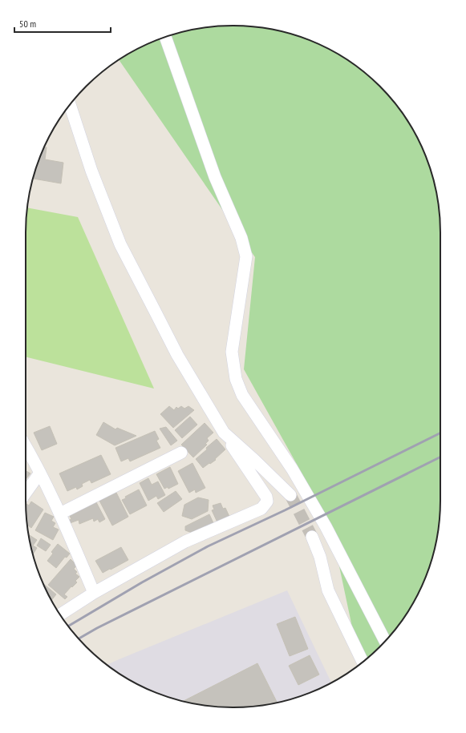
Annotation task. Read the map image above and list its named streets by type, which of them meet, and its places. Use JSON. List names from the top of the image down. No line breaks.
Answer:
{"scale_bar":"50 m"}
